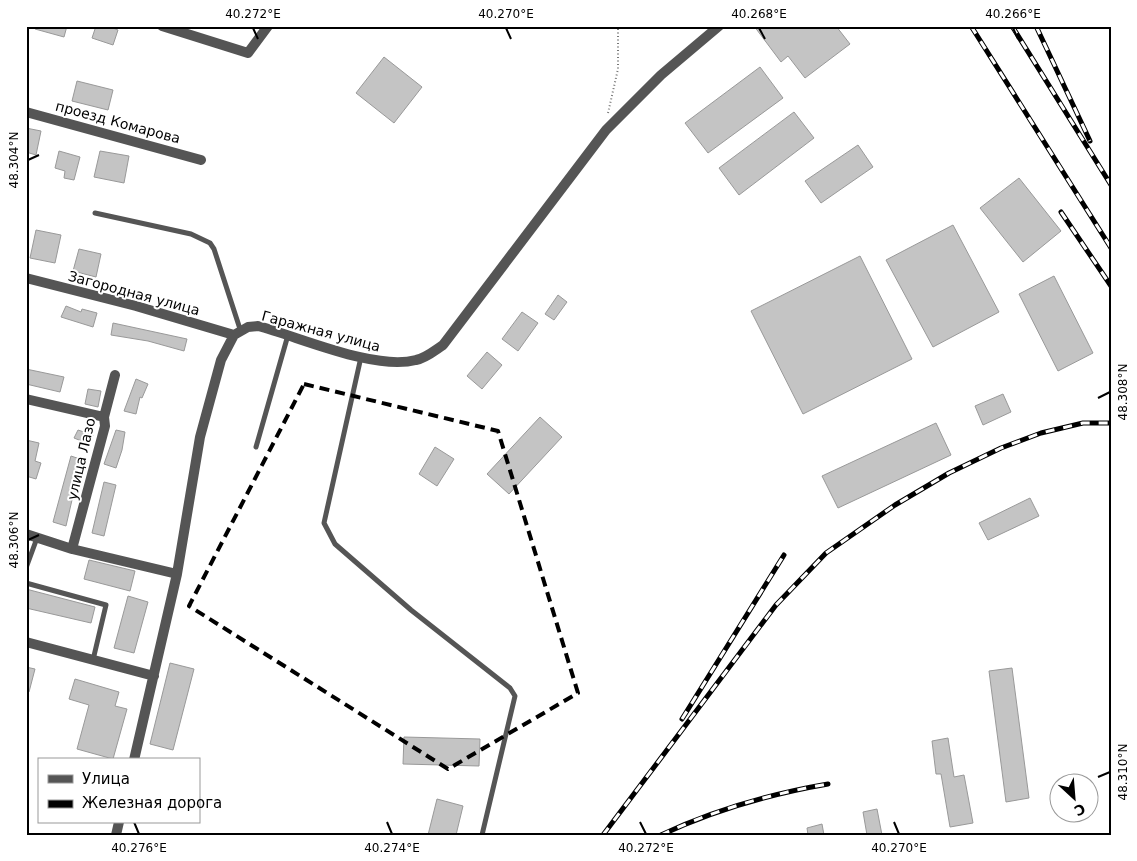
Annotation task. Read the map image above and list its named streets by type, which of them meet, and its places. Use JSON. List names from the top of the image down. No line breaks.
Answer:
{"streets":{"street":["проезд Комарова","Загородная улица","Гаражная улица","улица Лазо"]},"crossings":[["Загородная улица","Гаражная улица"]],"legend":["Улица","Железная дорога"],"north":"bottom right","coordinates":["40.272°E","40.270°E","40.268°E","40.266°E","48.304°N","48.308°N","48.306°N","48.310°N","40.276°E","40.274°E"]}
